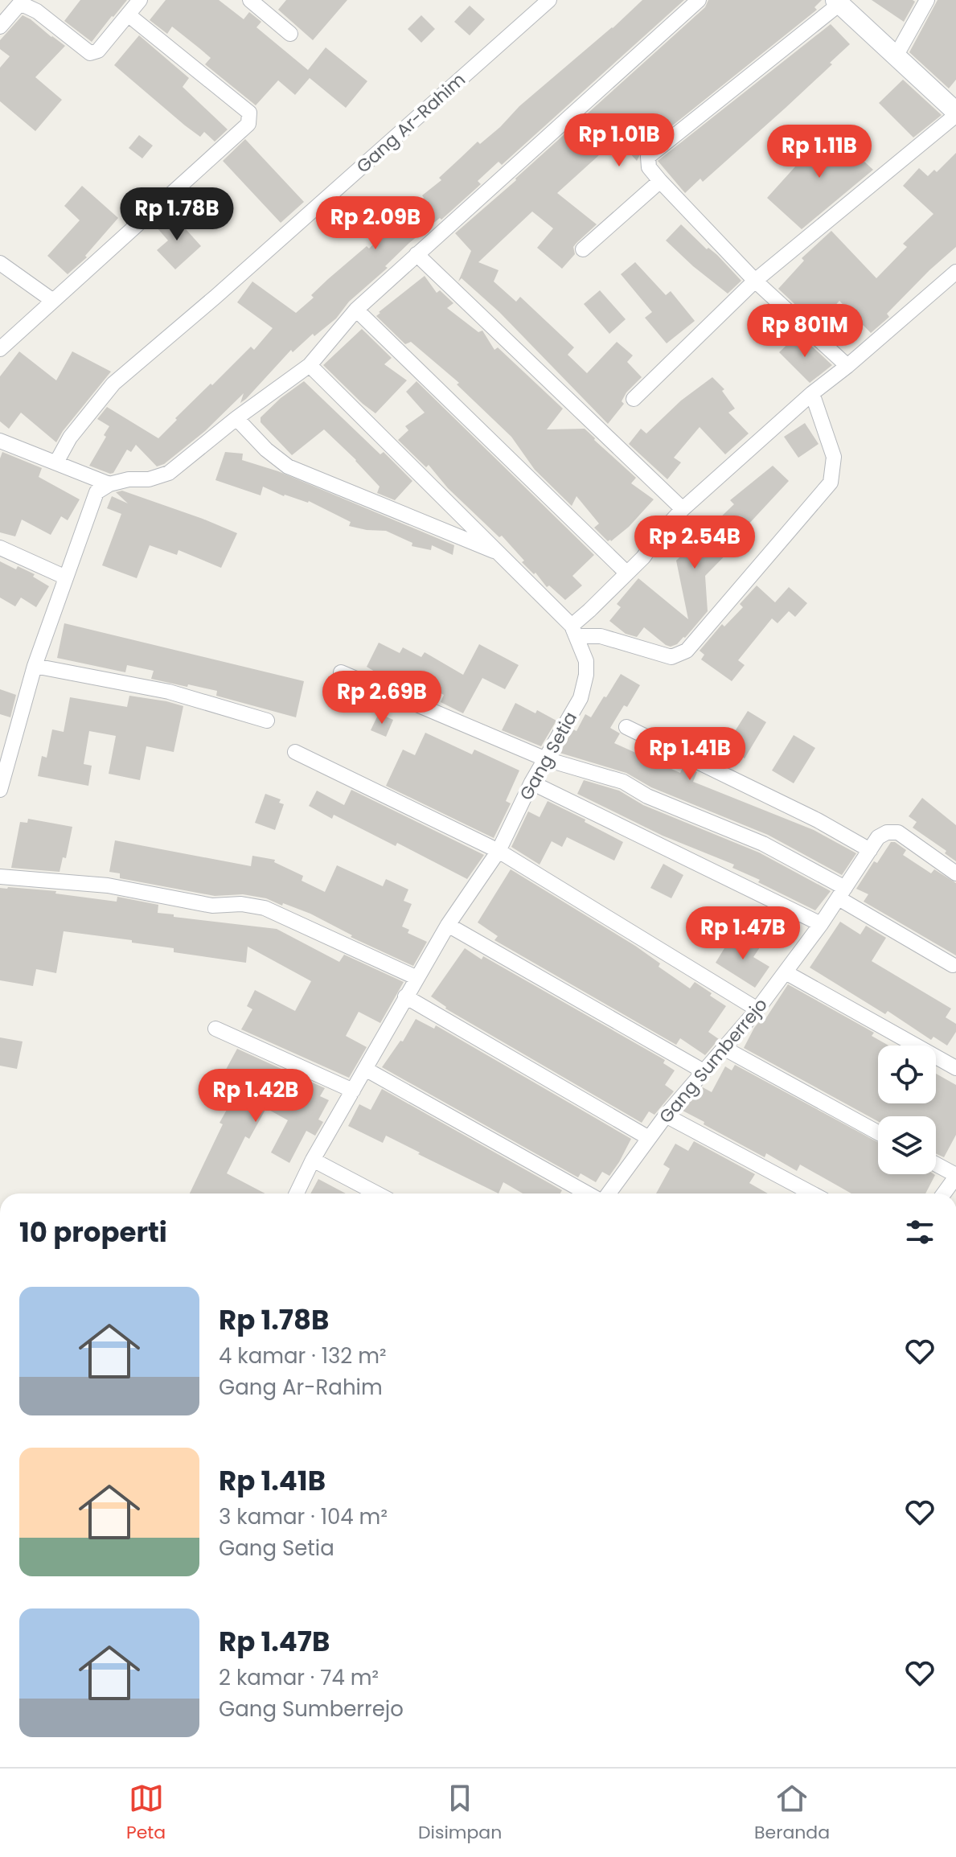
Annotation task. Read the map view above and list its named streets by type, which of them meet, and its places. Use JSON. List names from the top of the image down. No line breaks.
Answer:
{"streets":{"street":["Gang Ar-Rahim","Gang Setia","Gang Sumberrejo"]},"page":{"price":["Rp 1.01B","Rp 1.11B","Rp 1.78B","Rp 2.09B","Rp 801M","Rp 2.54B","Rp 2.69B","Rp 1.41B","Rp 1.47B","Rp 1.42B"],"heading":"10 properti","list":[{"name":"Rp 1.78B","note":"4 kamar · 132 m² · Gang Ar-Rahim"},{"name":"Rp 1.41B","note":"3 kamar · 104 m² · Gang Setia"},{"name":"Rp 1.47B","note":"2 kamar · 74 m² · Gang Sumberrejo"}],"tabs":["Peta","Disimpan","Beranda"]}}
